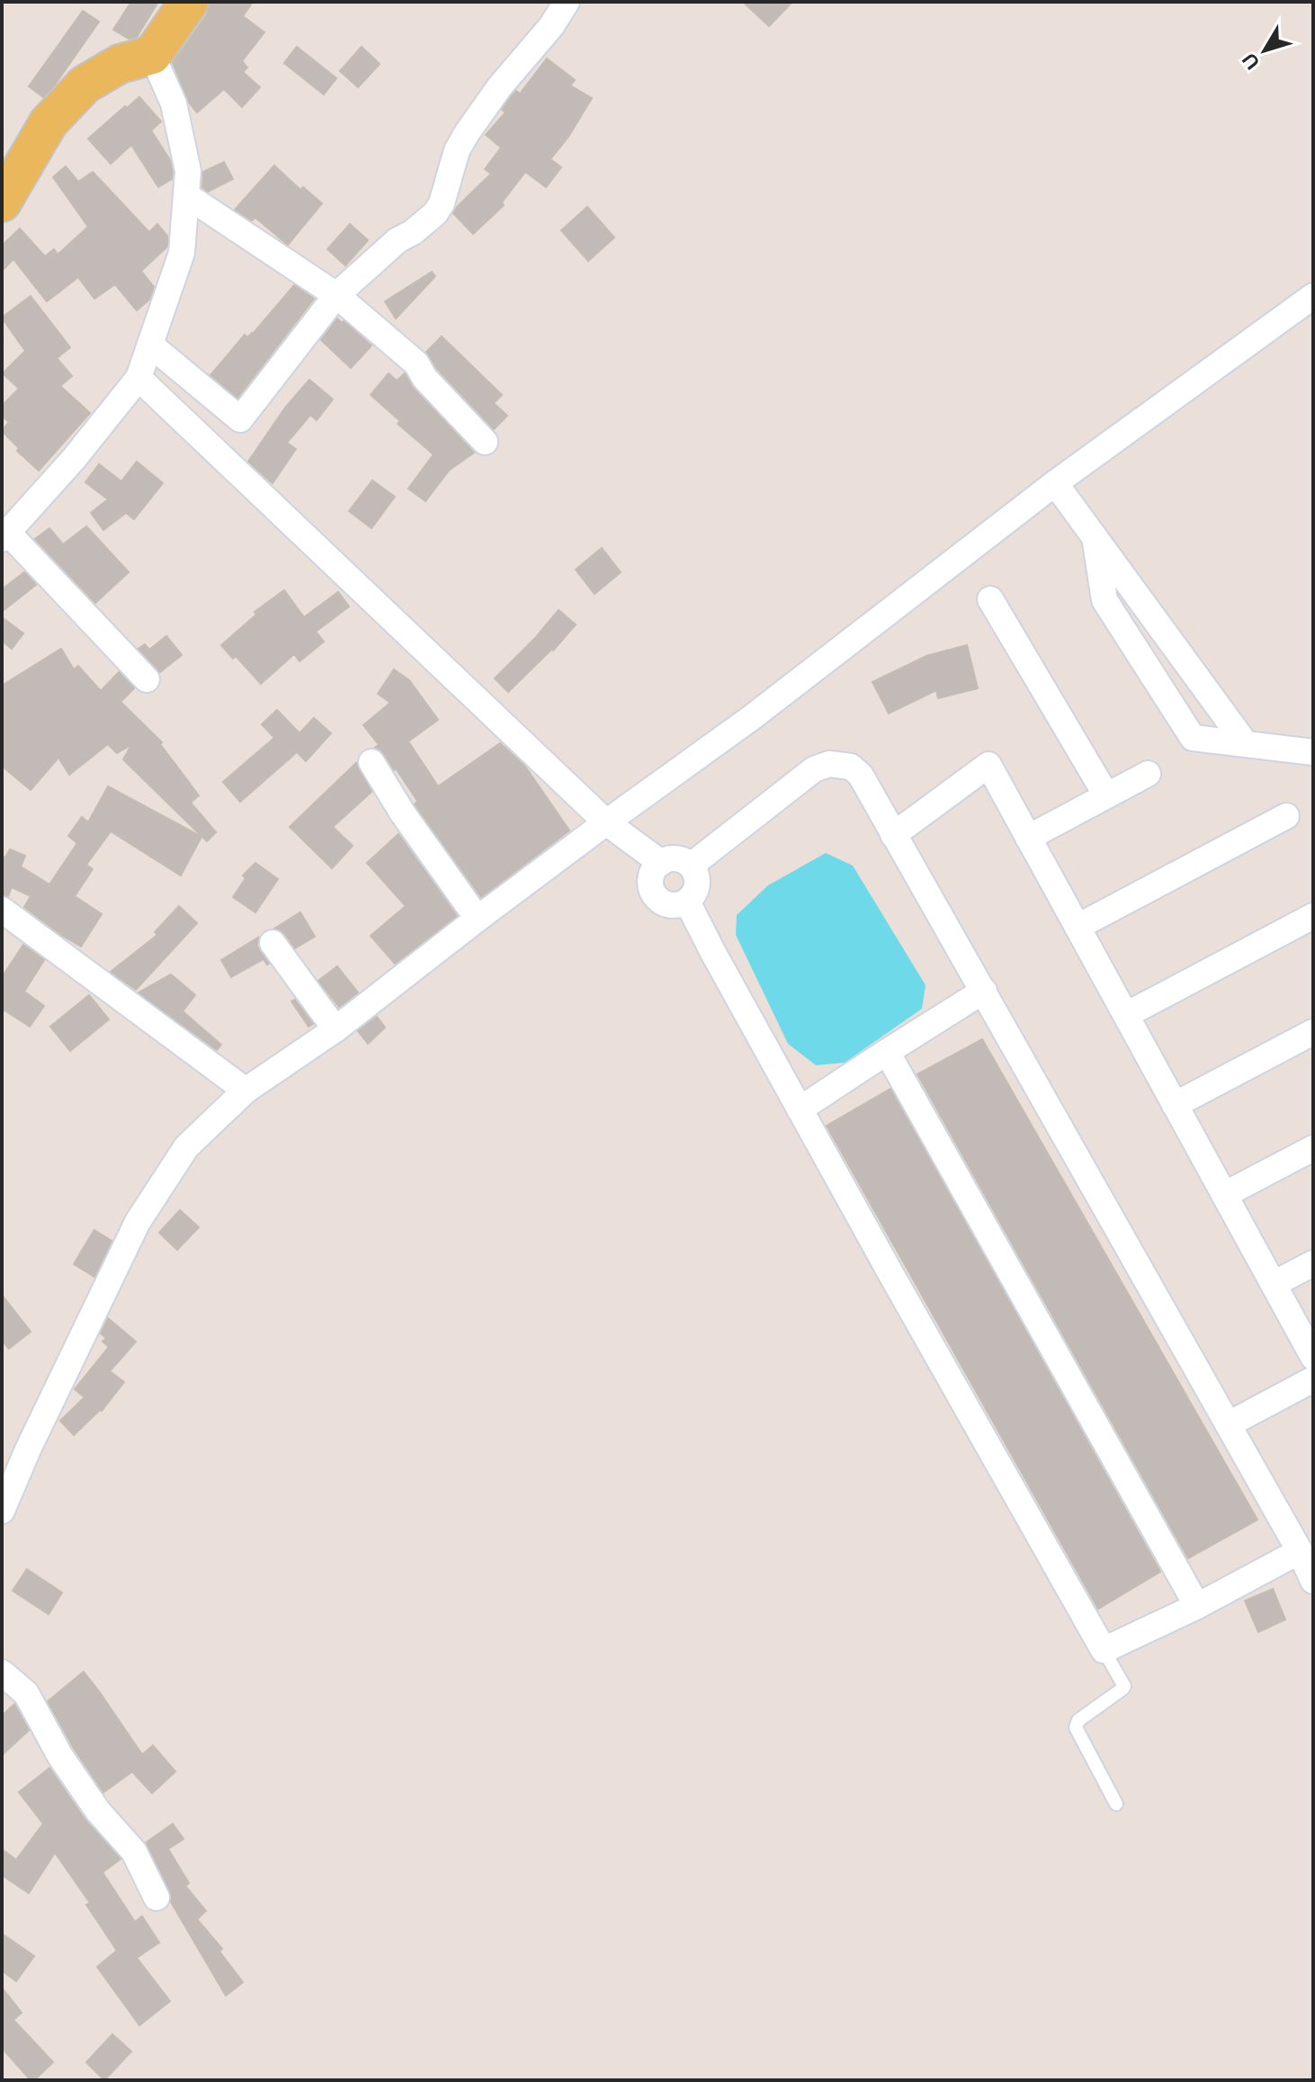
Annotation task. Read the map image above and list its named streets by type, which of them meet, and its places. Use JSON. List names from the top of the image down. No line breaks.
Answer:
{"north":"bottom left"}
